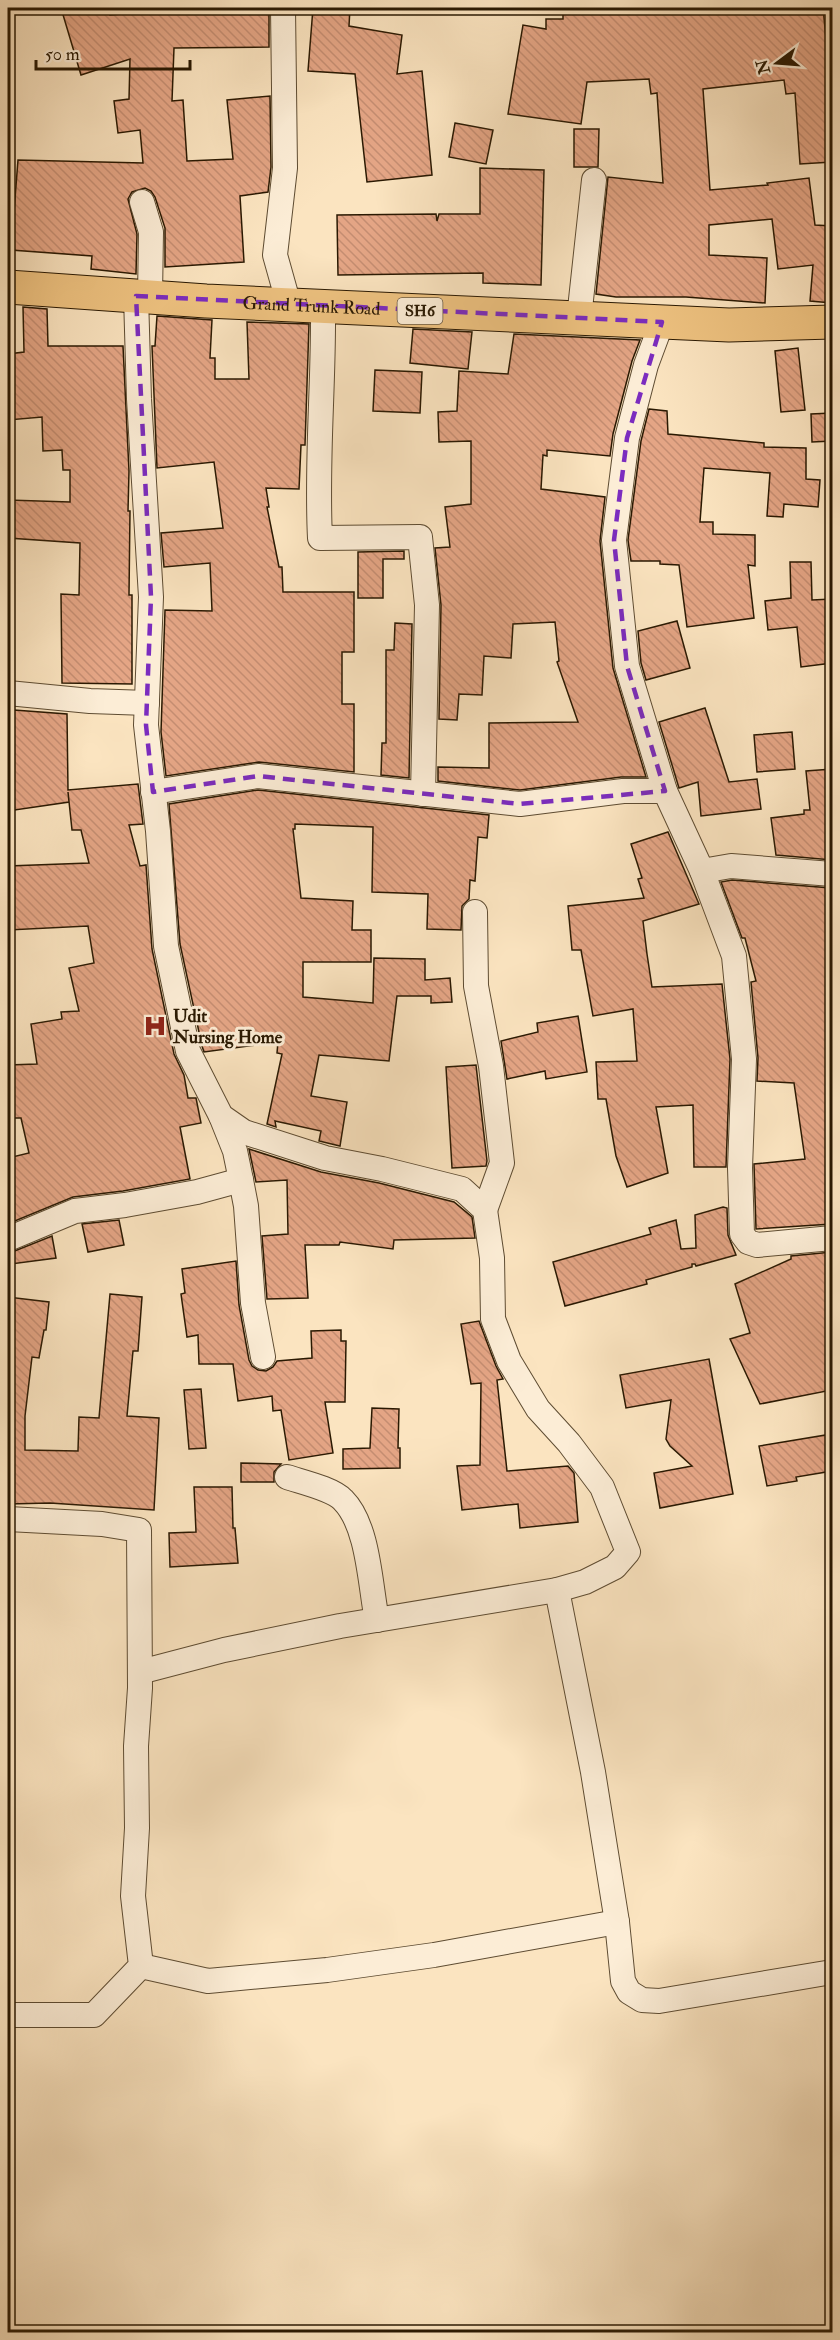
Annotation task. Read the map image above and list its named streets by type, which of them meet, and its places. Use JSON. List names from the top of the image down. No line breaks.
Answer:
{"streets":{"main road":["Grand Trunk Road","SH6"]},"places":{"hospital":["Udit Nursing Home"]},"scale_bar":"50 m","north":"left"}
